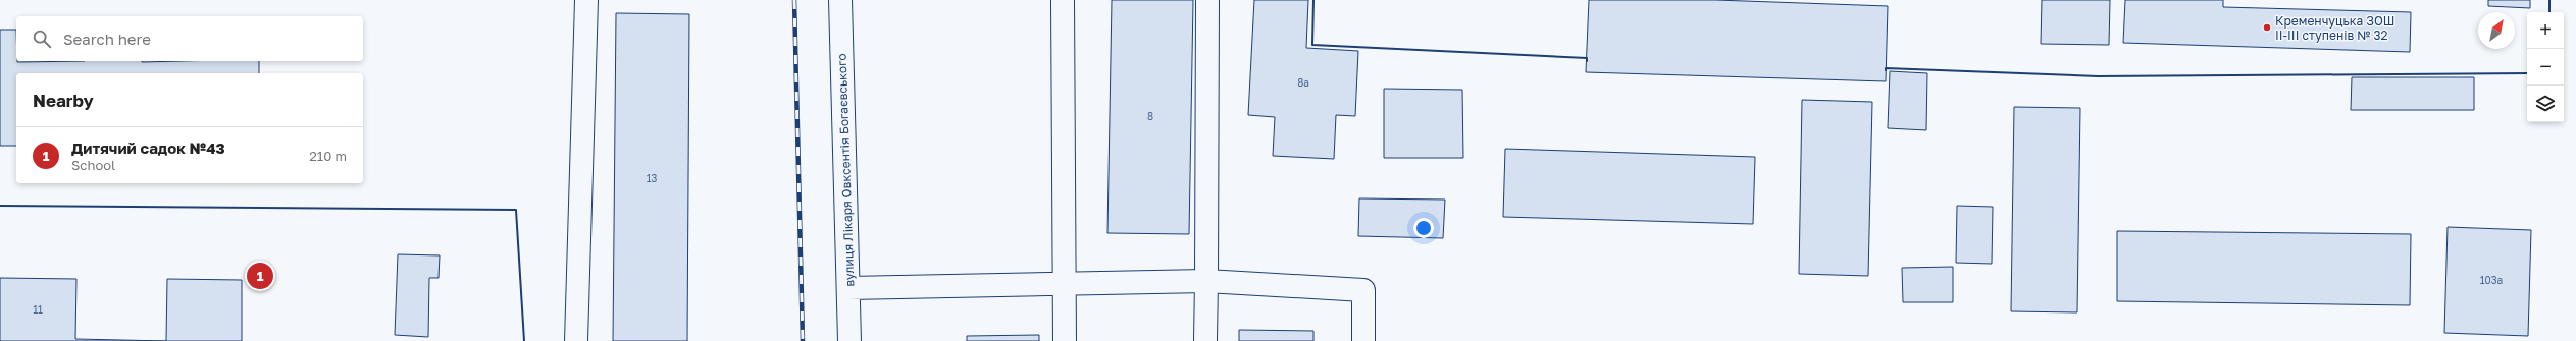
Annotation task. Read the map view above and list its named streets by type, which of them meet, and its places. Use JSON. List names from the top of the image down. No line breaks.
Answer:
{"streets":{"street":["вулиця Лікаря Овксентія Богаєвського"]},"places":["Кременчуцька ЗОШ ІІ-ІІІ ступенів № 32"],"house_numbers":["8а","8","13","103а","11"],"north":"top right","page":{"map_buttons":["+","−"],"search":"Search here","heading":"Nearby","list":[{"mark":"1","name":"Дитячий садок №43","note":"School","value":"210 m"}],"pins":"1"}}
